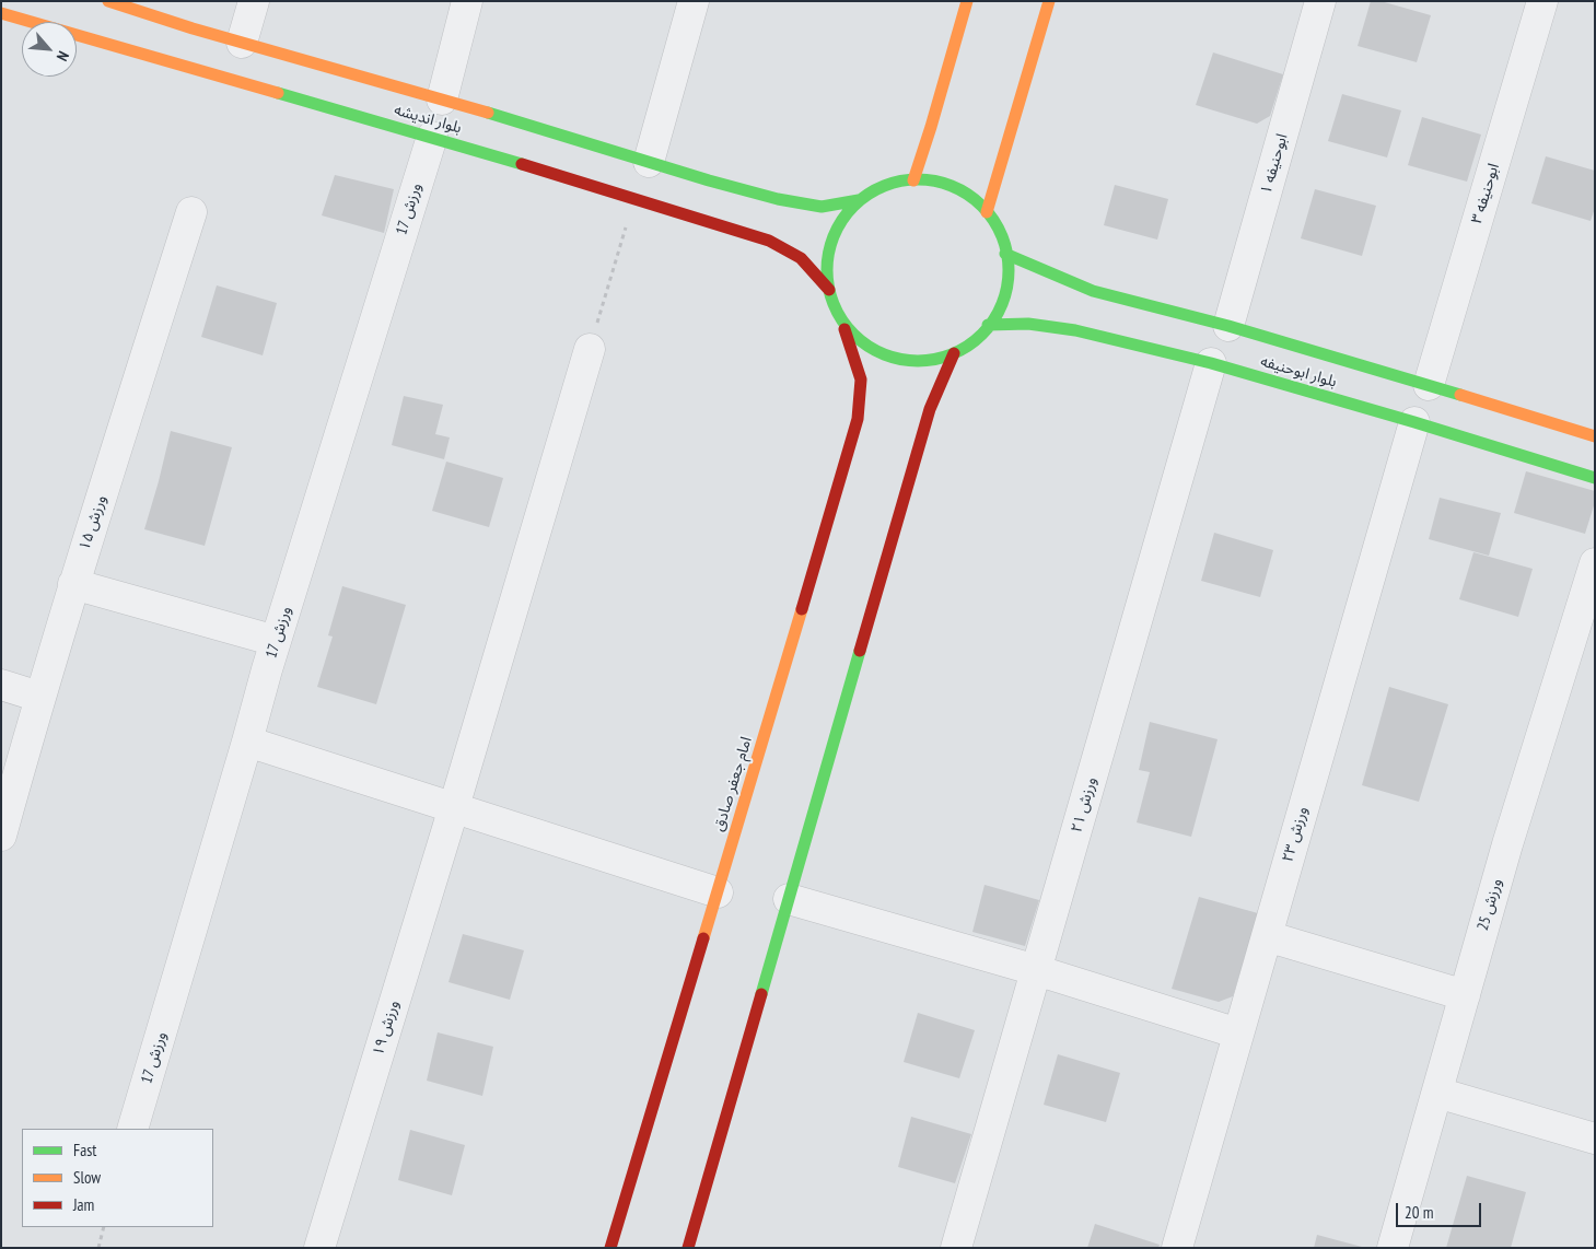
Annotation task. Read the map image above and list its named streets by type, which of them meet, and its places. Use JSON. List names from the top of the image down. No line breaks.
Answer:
{"streets":{"street":["بلوار اندیشه","ابوحنیفه ۱","ابوحنیفه ۳","ورزش 17","بلوار ابوحنیفه","ورزش ۱۵","امام جعفر صادق","ورزش ۲۱","ورزش ۲۳","ورزش 25","ورزش ۱۹"]},"crossings":[["بلوار اندیشه","ورزش 17"],["بلوار اندیشه","بلوار ابوحنیفه"],["بلوار اندیشه","امام جعفر صادق"],["ابوحنیفه ۱","بلوار ابوحنیفه"],["ابوحنیفه ۳","بلوار ابوحنیفه"],["بلوار ابوحنیفه","امام جعفر صادق"],["بلوار ابوحنیفه","ورزش ۲۱"],["بلوار ابوحنیفه","ورزش ۲۳"]],"legend":["Fast","Slow","Jam"],"scale_bar":"20 m","north":"bottom right"}
